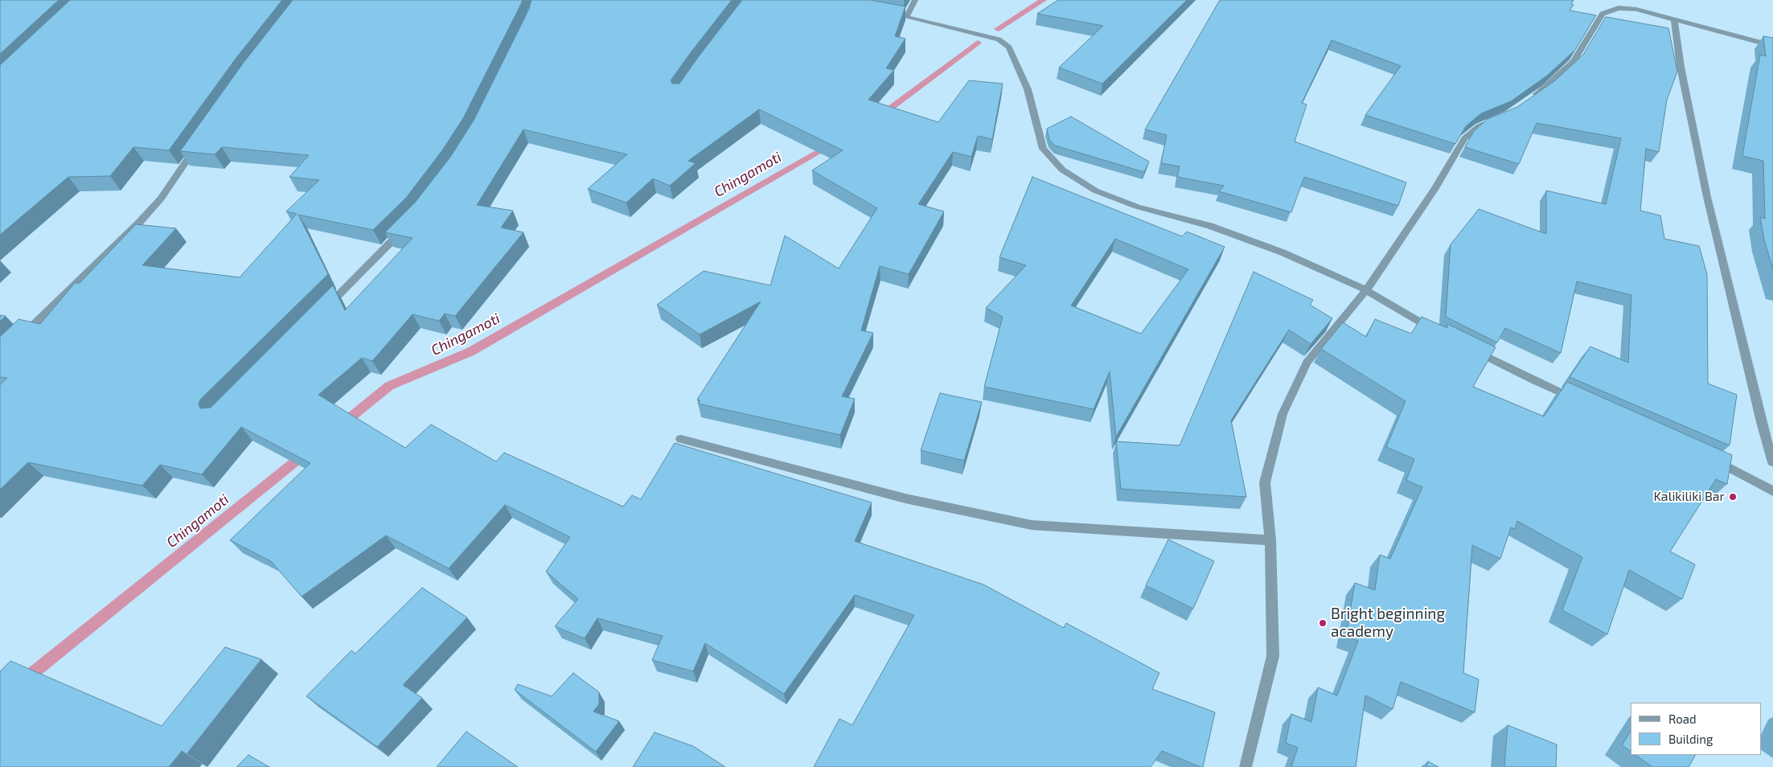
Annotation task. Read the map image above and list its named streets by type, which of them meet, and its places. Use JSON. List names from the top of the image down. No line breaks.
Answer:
{"water":["Chingamoti"],"places":["Kalikiliki Bar","Bright beginning academy"],"legend":["Road","Building"]}
